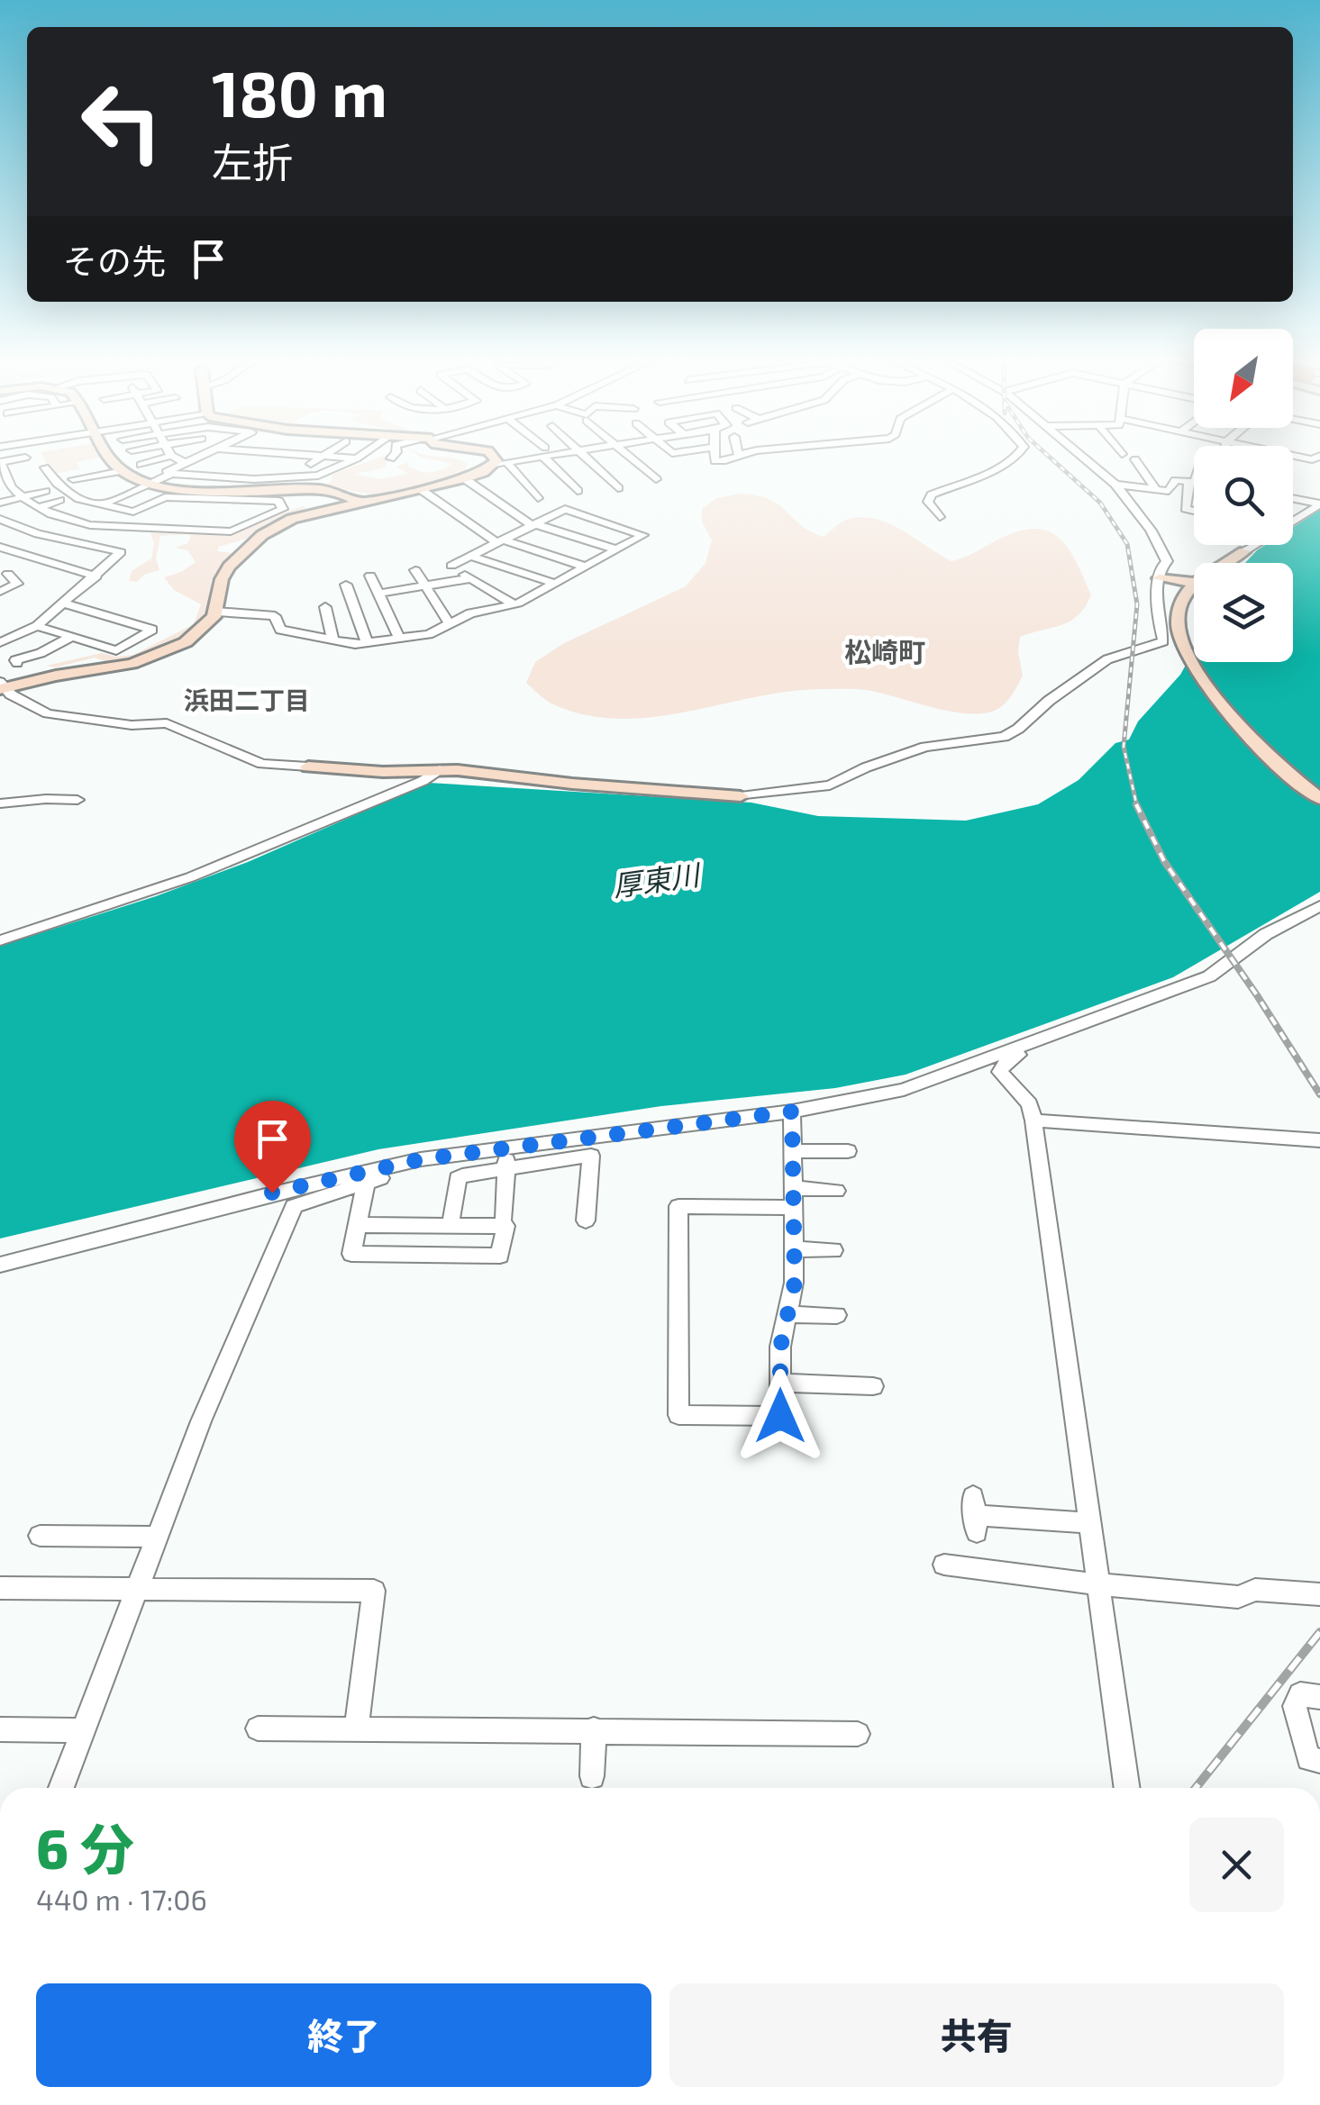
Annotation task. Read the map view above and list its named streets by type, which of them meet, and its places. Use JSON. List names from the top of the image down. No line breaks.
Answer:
{"districts":["松崎町","浜田二丁目"],"water":["厚東川"],"north":"bottom left","page":{"turn":["180 m","左折"],"then":"その先","heading":["6 分","440 m · 17:06"],"buttons":["終了","共有"]}}
